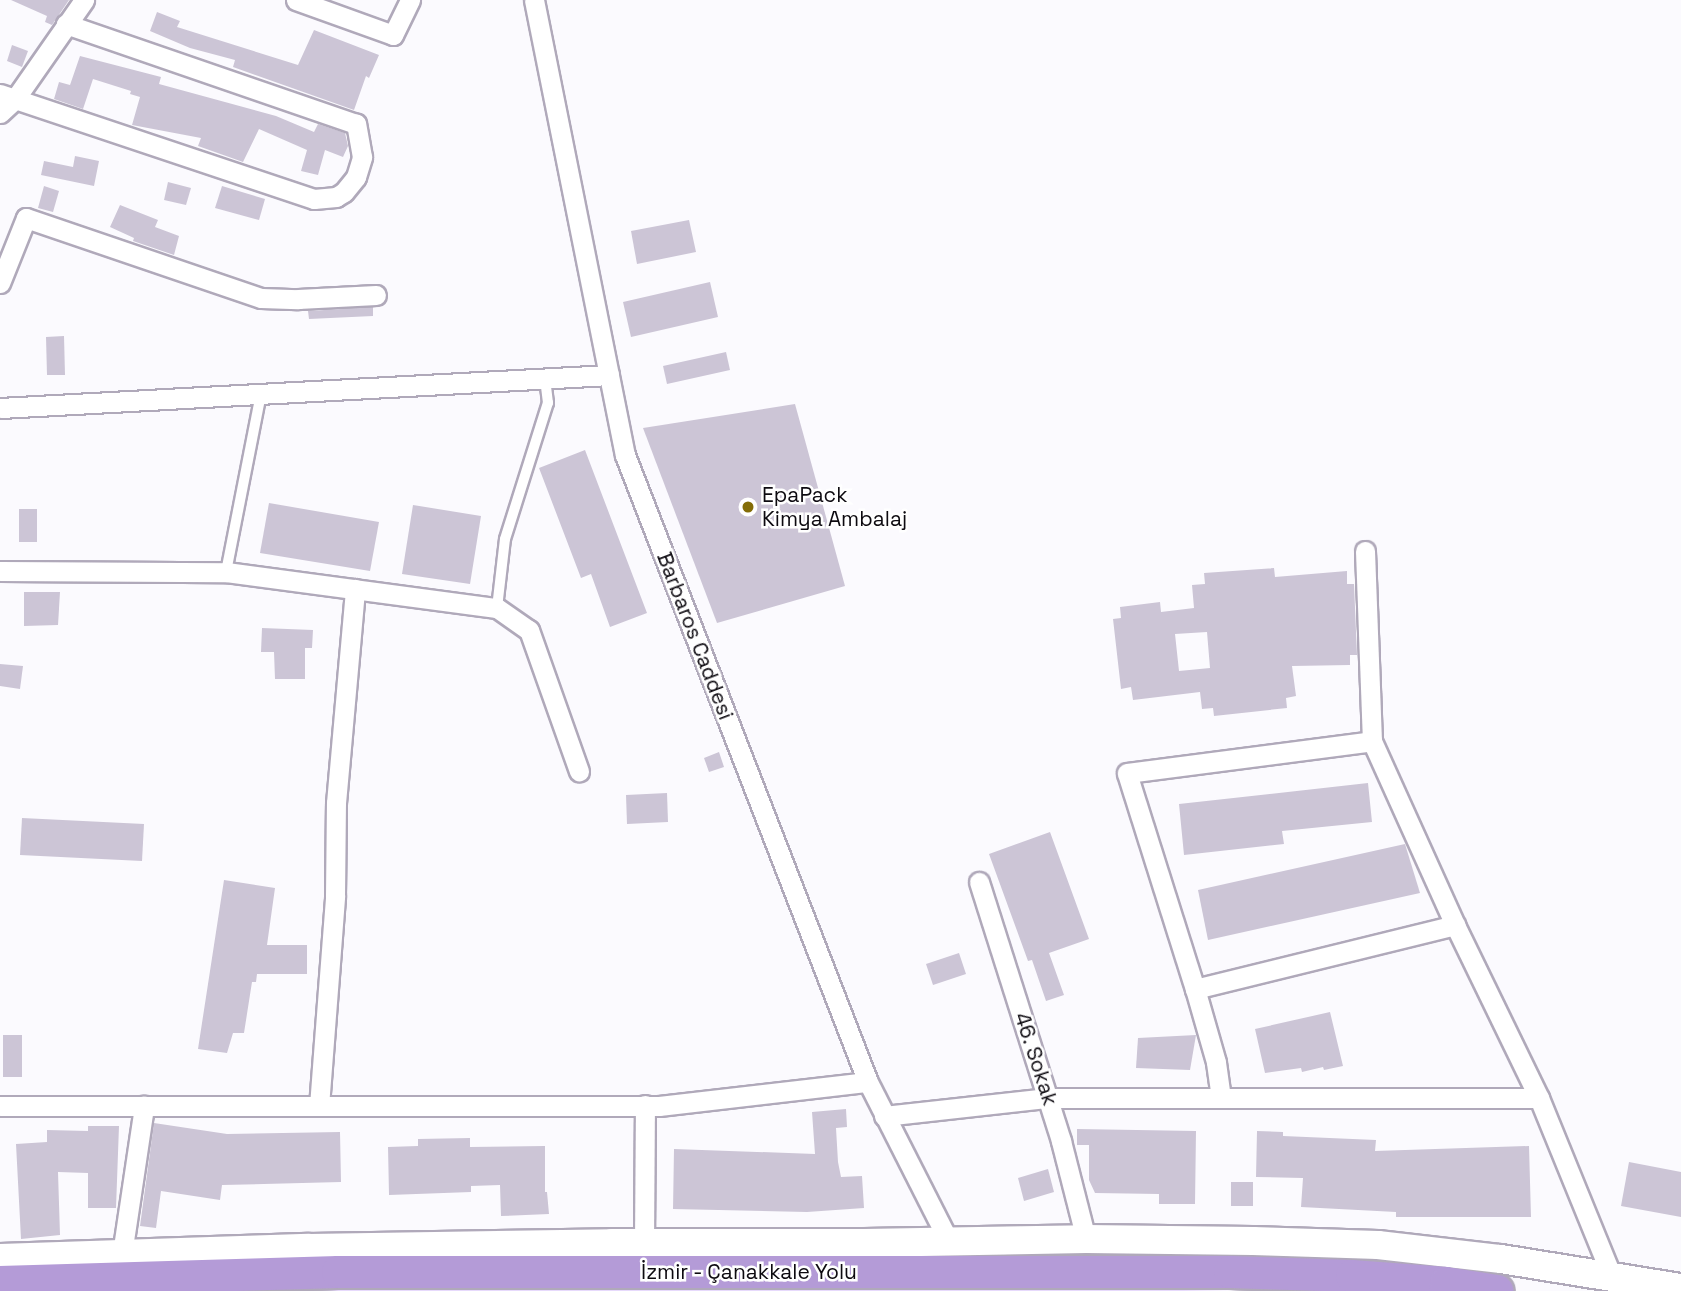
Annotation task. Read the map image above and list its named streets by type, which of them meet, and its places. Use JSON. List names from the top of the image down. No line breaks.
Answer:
{"streets":{"highway":["İzmir - Çanakkale Yolu"],"street":["Barbaros Caddesi","46. Sokak"]},"places":["EpaPack Kimya Ambalaj"]}
